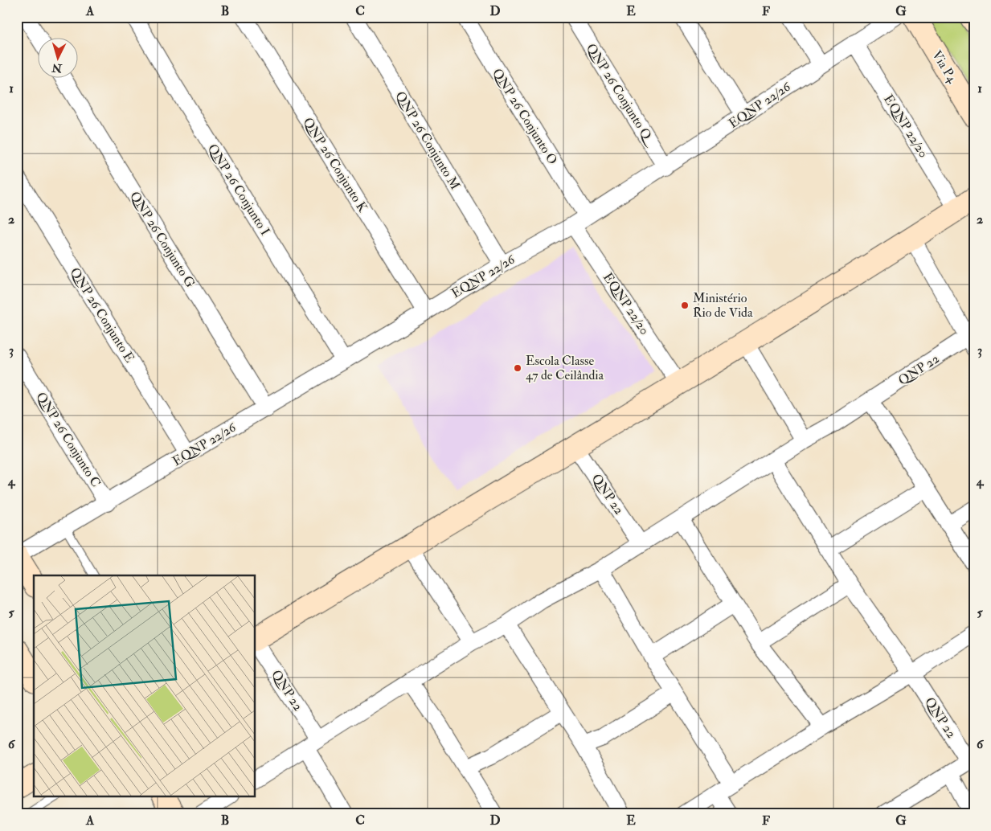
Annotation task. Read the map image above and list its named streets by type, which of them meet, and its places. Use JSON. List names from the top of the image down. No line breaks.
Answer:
{"streets":{"street":["Via P4","QNP 26 Conjunto Q","EQNP 22/26","QNP 26 Conjunto O","EQNP 22/20","QNP 26 Conjunto M","QNP 26 Conjunto K","QNP 26 Conjunto I","QNP 26 Conjunto G","QNP 26 Conjunto E","QNP 22","QNP 26 Conjunto C"]},"crossings":[["QNP 26 Conjunto Q","EQNP 22/26"],["EQNP 22/26","QNP 26 Conjunto O"],["EQNP 22/26","EQNP 22/20"],["EQNP 22/26","QNP 26 Conjunto M"],["EQNP 22/26","QNP 26 Conjunto K"],["EQNP 22/26","QNP 26 Conjunto I"],["EQNP 22/26","QNP 26 Conjunto G"],["EQNP 22/26","QNP 26 Conjunto E"],["EQNP 22/26","QNP 26 Conjunto C"]],"places":["Ministério Rio de Vida","Escola Classe 47 de Ceilândia"],"north":"bottom","grid":{"columns":["A","B","C","D","E","F","G"],"rows":["1","2","3","4","5","6"]}}
